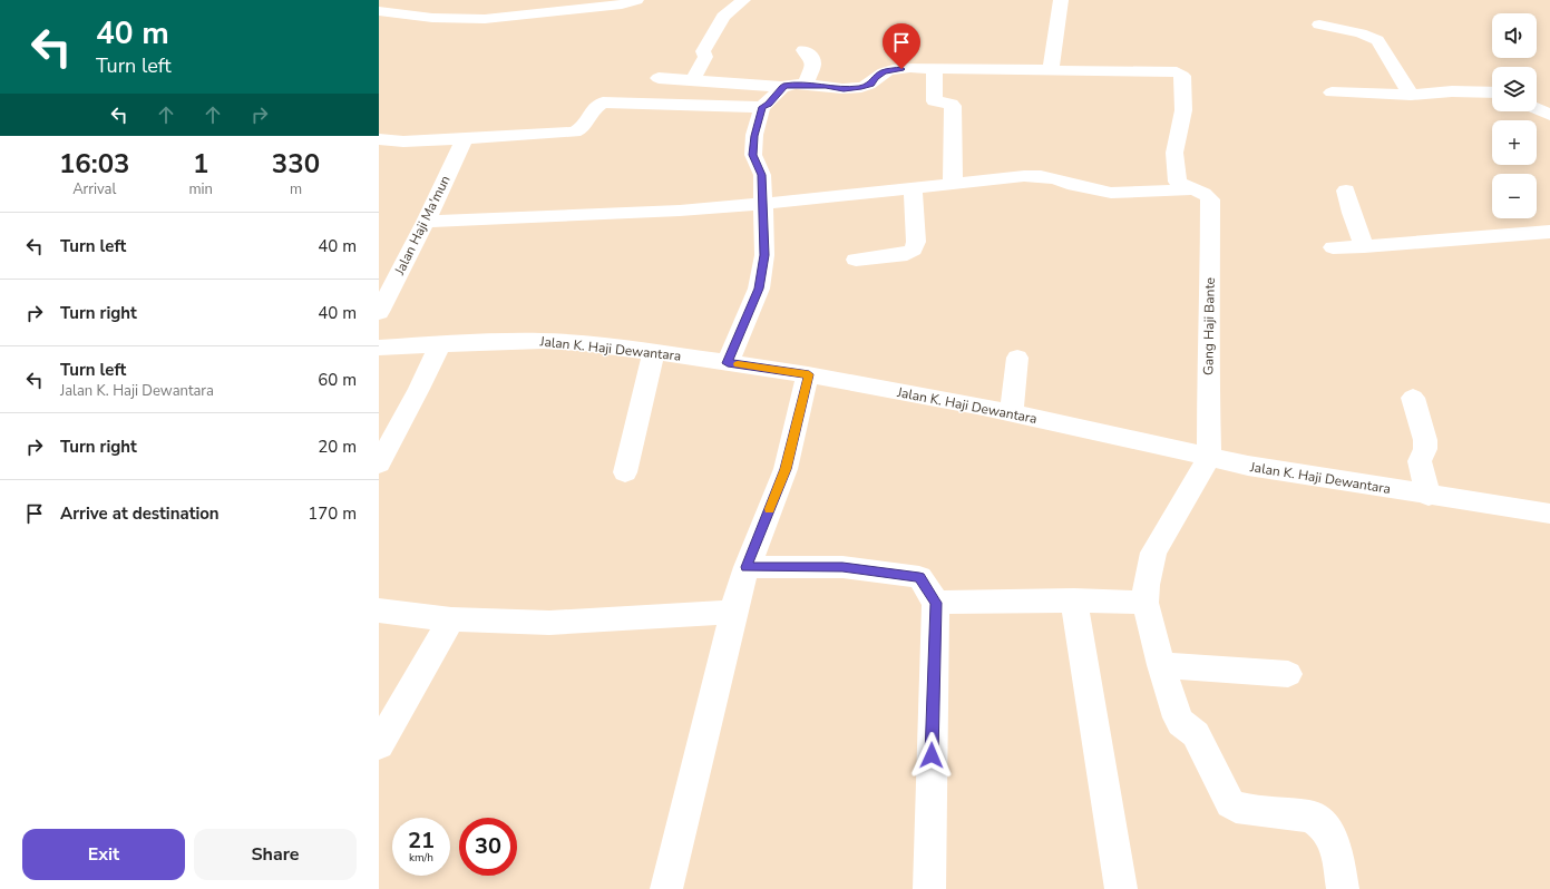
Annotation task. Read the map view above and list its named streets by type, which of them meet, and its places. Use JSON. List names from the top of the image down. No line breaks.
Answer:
{"streets":{"street":["Jalan Haji Ma'mun","Gang Haji Bante","Jalan K. Haji Dewantara"]},"crossings":[["Gang Haji Bante","Jalan K. Haji Dewantara"]],"page":{"turn":["40 m","Turn left"],"map_buttons":["+","−"],"eta":["16:03","Arrival","1","min","330","m"],"list":[{"name":"Turn left","value":"40 m"},{"name":"Turn right","value":"40 m"},{"name":"Turn left","note":"Jalan K. Haji Dewantara","value":"60 m"},{"name":"Turn right","value":"20 m"},{"name":"Arrive at destination","value":"170 m"}],"speed":"21 km/h","limit":"30","buttons":["Exit","Share"]}}
